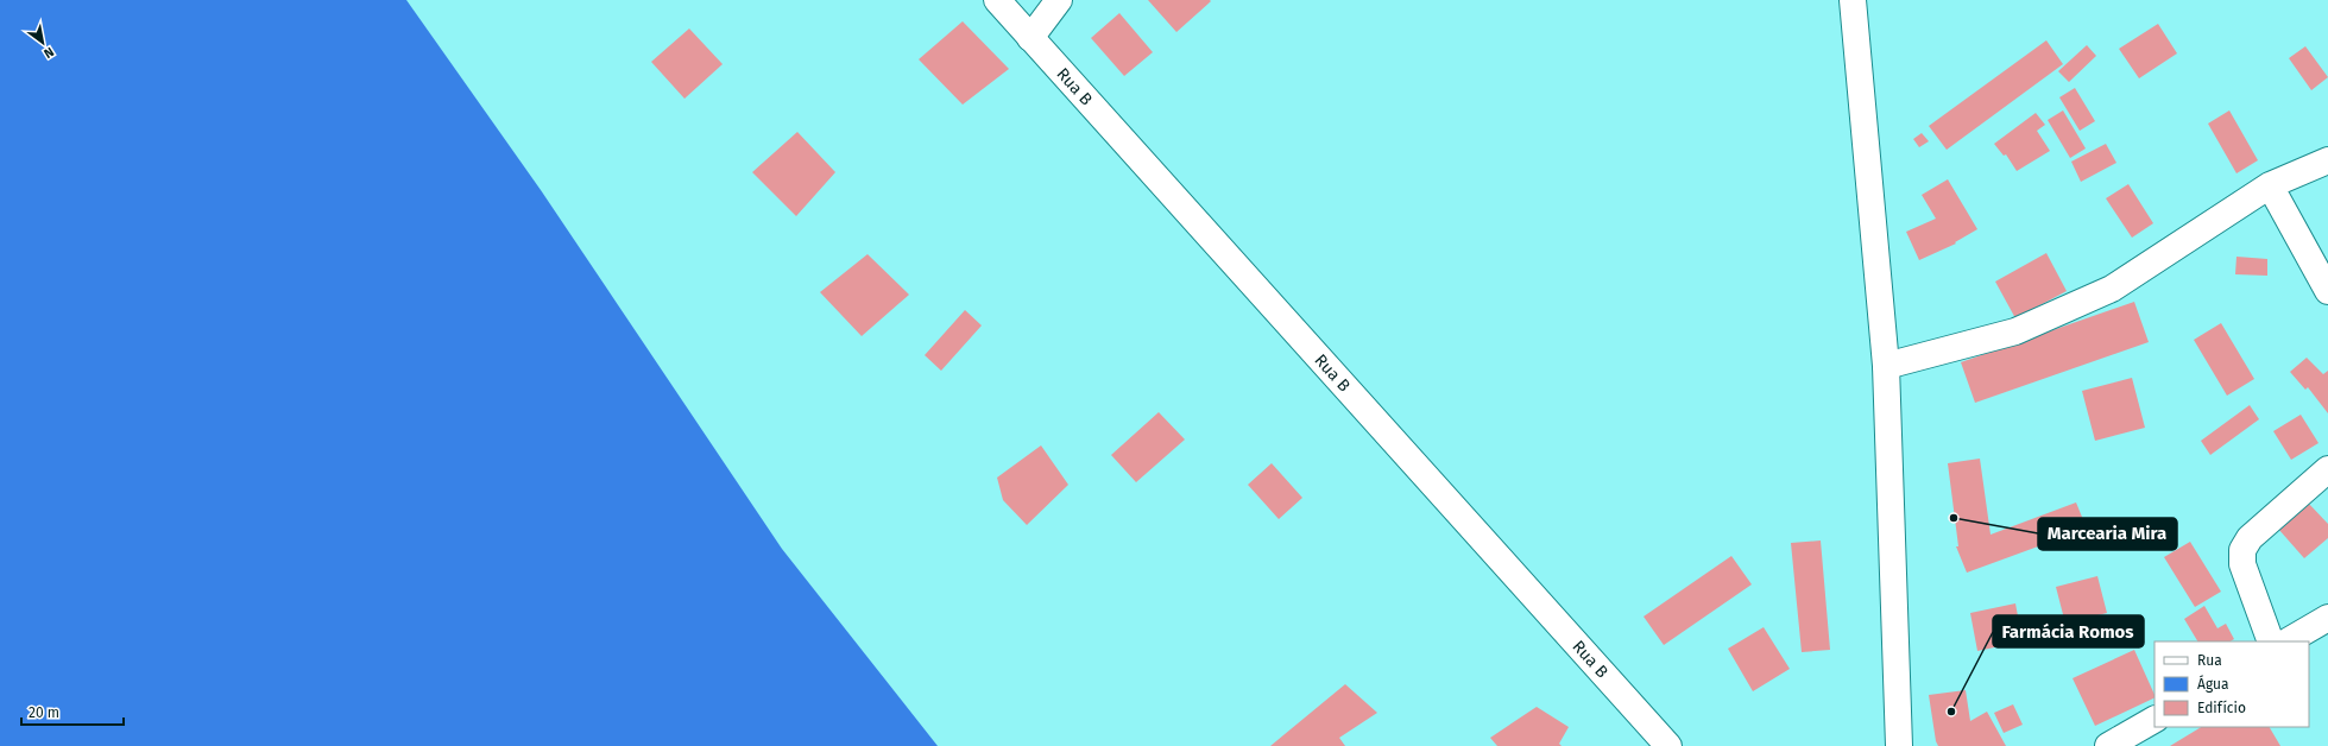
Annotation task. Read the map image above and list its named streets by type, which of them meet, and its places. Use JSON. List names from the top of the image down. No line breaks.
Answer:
{"streets":{"street":["Rua B"]},"places":["Marcearia Mira","Farmácia Romos"],"legend":["Rua","Água","Edifício"],"scale_bar":"20 m","north":"bottom right"}
